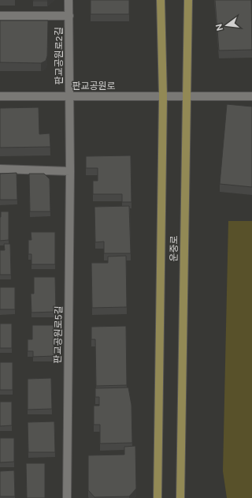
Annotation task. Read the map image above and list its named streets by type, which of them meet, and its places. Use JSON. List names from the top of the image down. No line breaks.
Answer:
{"streets":{"main road":["운중로"],"street":["판교공원로2길","판교공원로","판교공원로5길"]},"crossings":[["판교공원로2길","판교공원로"],["판교공원로2길","판교공원로5길"],["판교공원로","운중로"],["판교공원로","판교공원로5길"]],"north":"left"}
